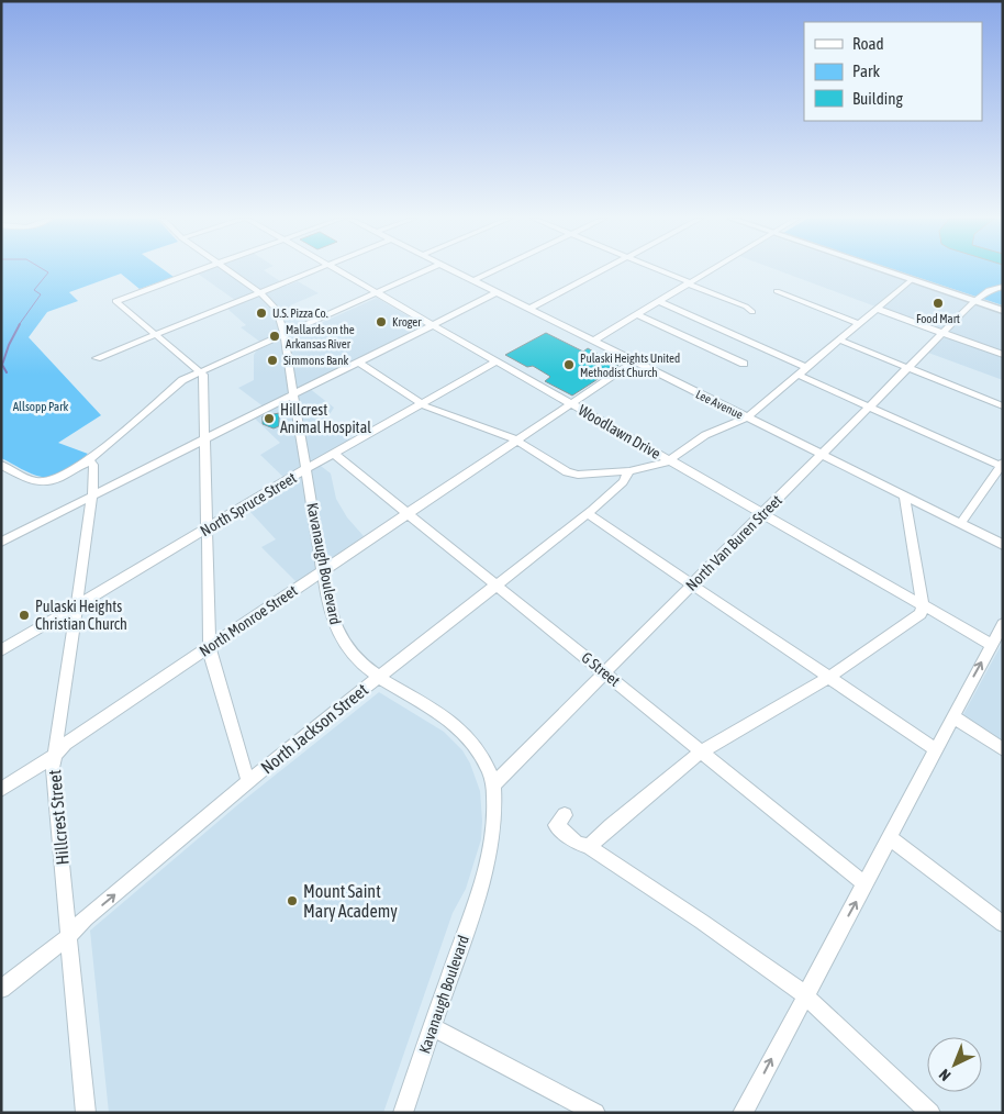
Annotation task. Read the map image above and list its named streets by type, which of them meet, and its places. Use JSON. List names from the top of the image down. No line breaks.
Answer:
{"streets":{"street":["Lee Avenue","Woodlawn Drive","North Spruce Street","North Van Buren Street","Kavanaugh Boulevard","North Monroe Street","G Street","North Jackson Street","Hillcrest Street"]},"crossings":[["Lee Avenue","North Van Buren Street"],["Lee Avenue","North Monroe Street"],["Woodlawn Drive","North Spruce Street"],["Woodlawn Drive","North Van Buren Street"],["Woodlawn Drive","North Monroe Street"],["North Spruce Street","Kavanaugh Boulevard"],["North Spruce Street","G Street"],["North Spruce Street","Hillcrest Street"],["North Van Buren Street","Kavanaugh Boulevard"],["North Van Buren Street","G Street"],["Kavanaugh Boulevard","North Monroe Street"],["Kavanaugh Boulevard","North Jackson Street"],["North Monroe Street","G Street"],["North Monroe Street","Hillcrest Street"],["G Street","North Jackson Street"],["North Jackson Street","Hillcrest Street"]],"parks":["Allsopp Park"],"places":["Food Mart","U.S. Pizza Co.","Kroger","Mallards on the Arkansas River","Simmons Bank","Pulaski Heights United Methodist Church","Hillcrest Animal Hospital","Pulaski Heights Christian Church","Mount Saint Mary Academy"],"legend":["Road","Park","Building"],"north":"bottom left"}
